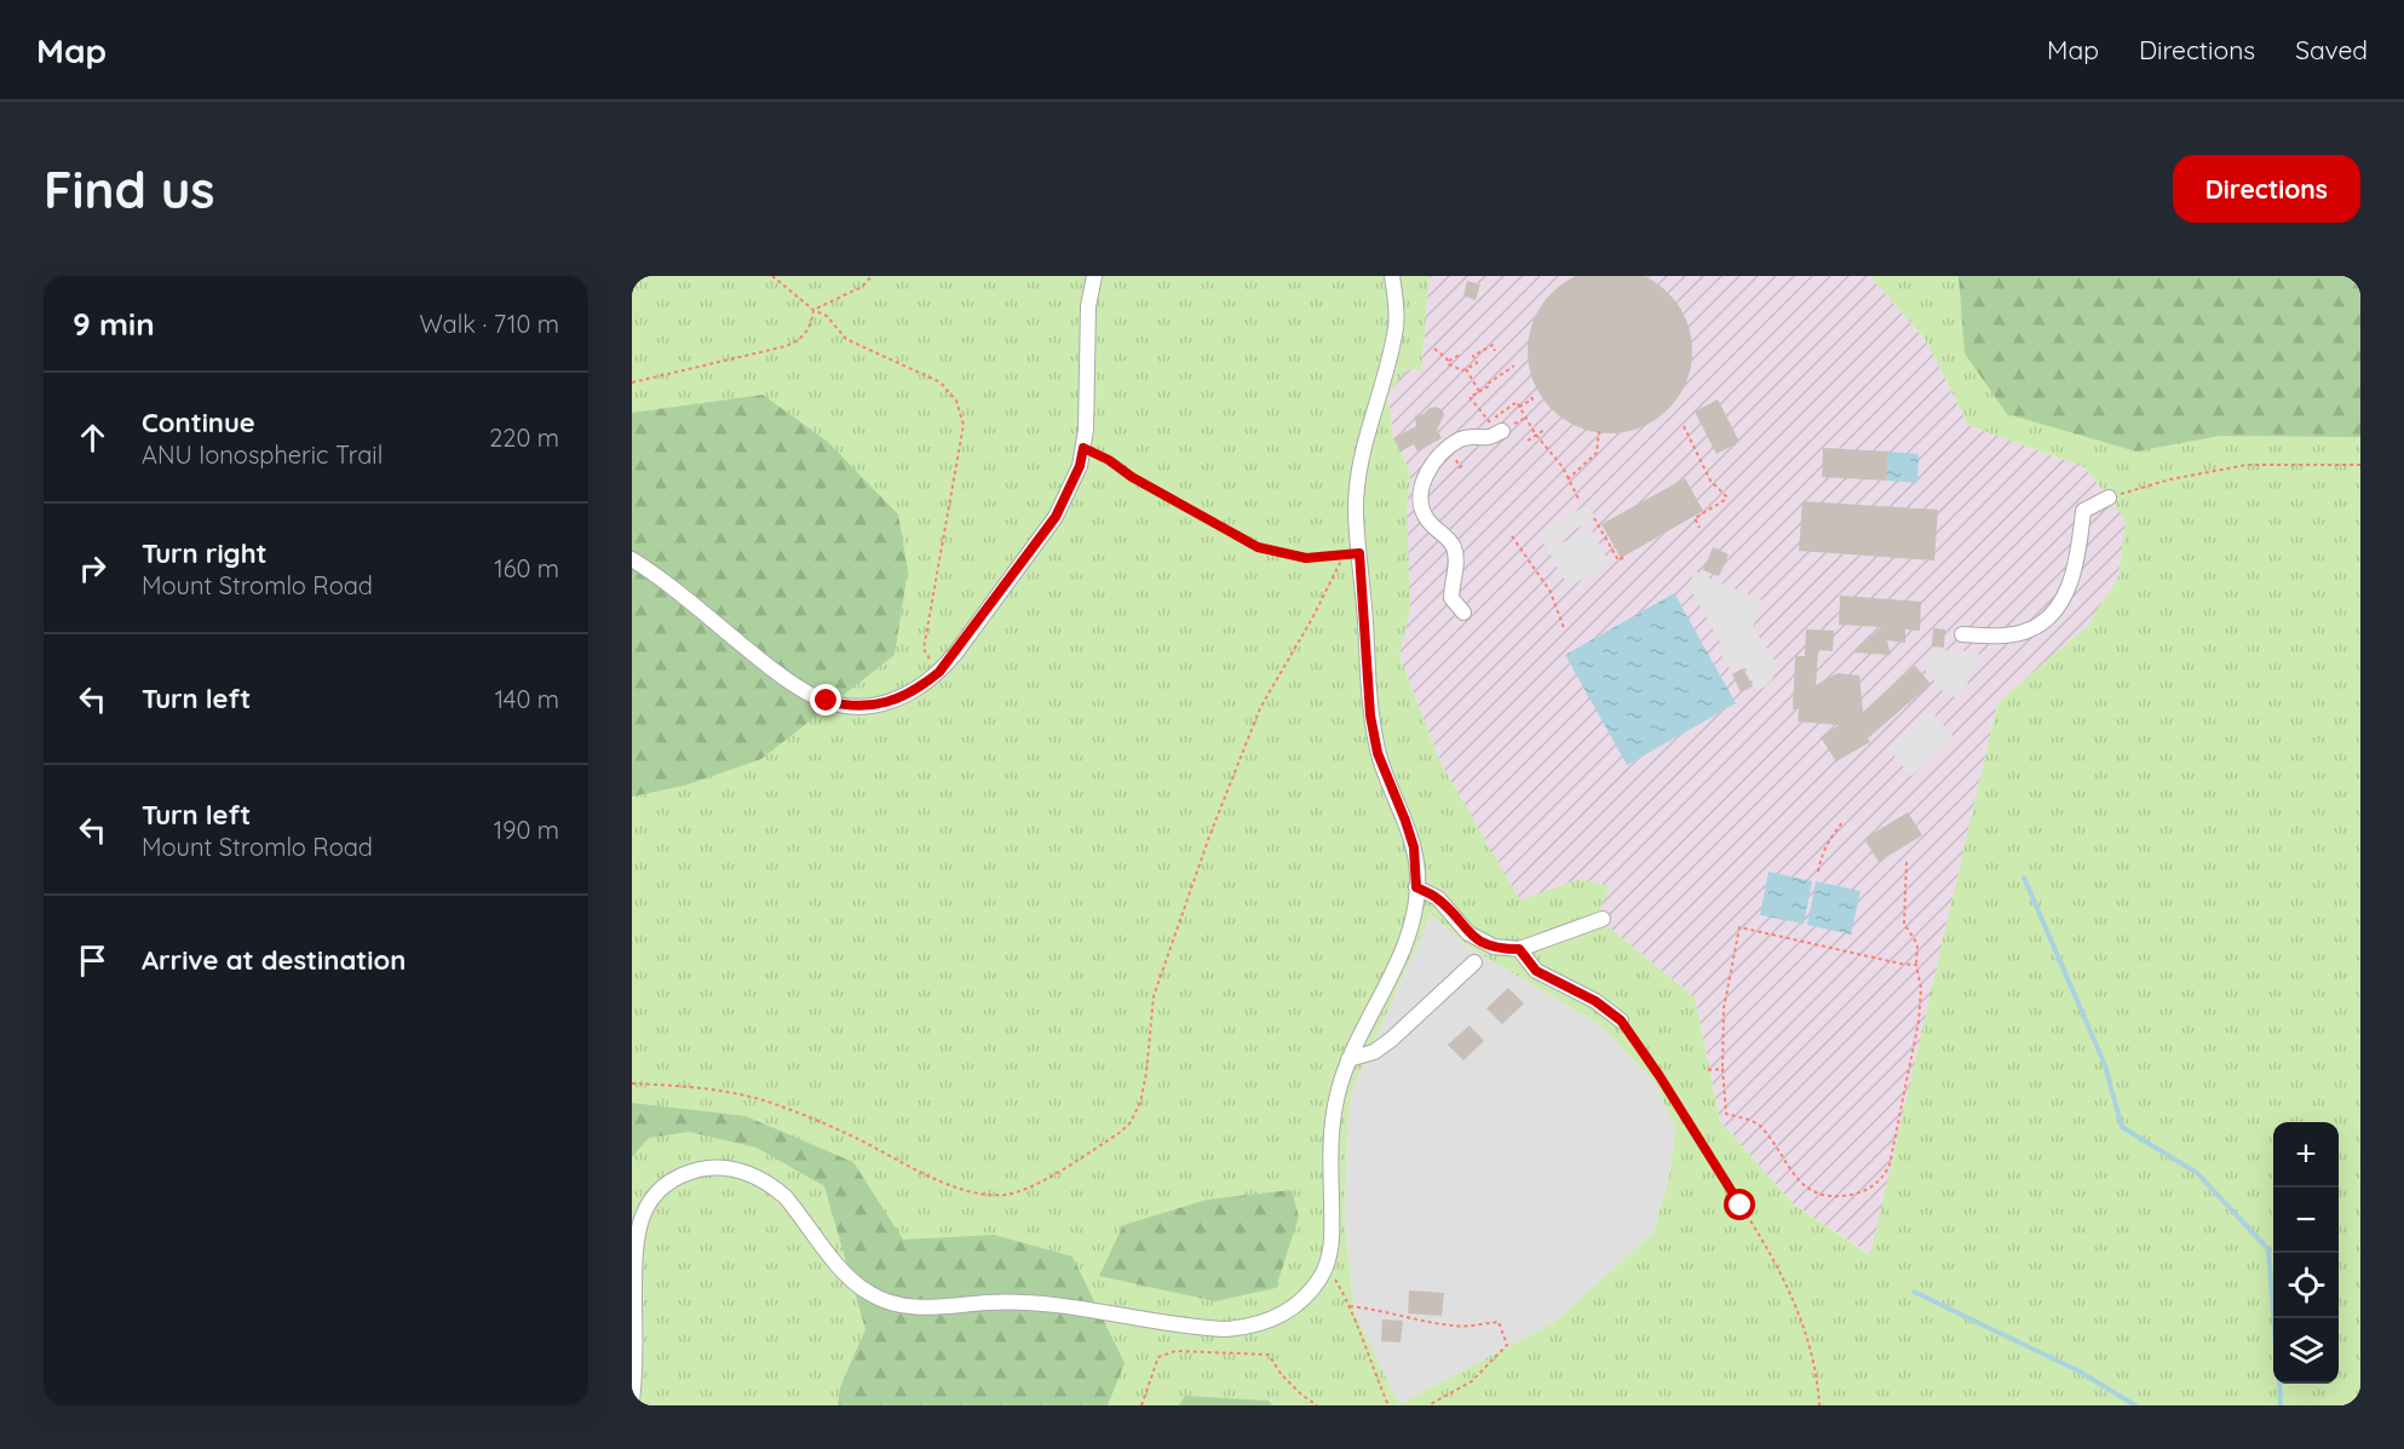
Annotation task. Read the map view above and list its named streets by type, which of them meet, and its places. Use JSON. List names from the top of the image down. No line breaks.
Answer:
{"page":{"header":"Map","nav":["Map","Directions","Saved"],"buttons":"Directions","title":"Find us","heading":["9 min","Walk · 710 m"],"list":[["Continue","ANU Ionospheric Trail","220 m"],["Turn right","Mount Stromlo Road","160 m"],["Turn left","140 m"],["Turn left","Mount Stromlo Road","190 m"],"Arrive at destination"],"map_buttons":["+","−"]}}
